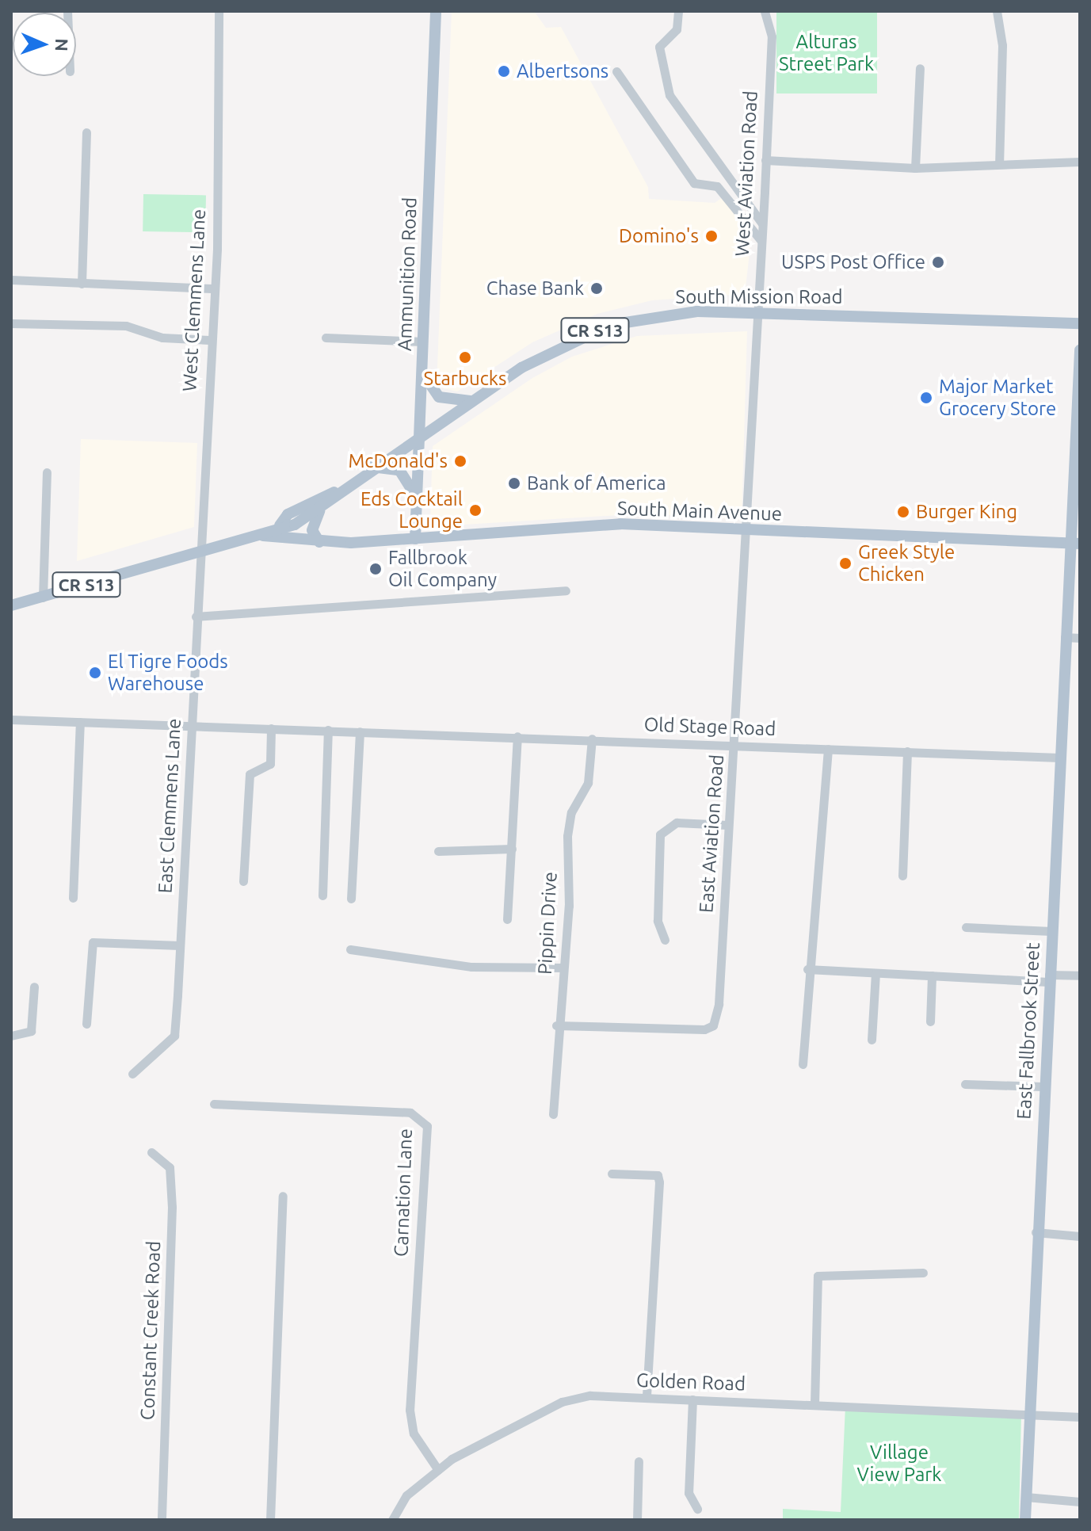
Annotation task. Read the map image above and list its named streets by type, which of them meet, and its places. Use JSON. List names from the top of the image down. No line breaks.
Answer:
{"streets":{"main road":["Ammunition Road","South Mission Road","CR S13","South Main Avenue","East Fallbrook Street"],"street":["West Aviation Road","West Clemmens Lane","Old Stage Road","East Clemmens Lane","East Aviation Road","Pippin Drive","Carnation Lane","Constant Creek Road","Golden Road"]},"crossings":[["West Aviation Road","South Mission Road"],["West Aviation Road","South Main Avenue"],["West Aviation Road","East Aviation Road"],["Ammunition Road","South Mission Road"],["Ammunition Road","South Main Avenue"],["South Mission Road","West Clemmens Lane"],["South Mission Road","South Main Avenue"],["South Mission Road","East Clemmens Lane"],["West Clemmens Lane","East Clemmens Lane"],["South Main Avenue","East Aviation Road"],["South Main Avenue","East Fallbrook Street"],["Old Stage Road","East Clemmens Lane"],["Old Stage Road","East Aviation Road"],["Old Stage Road","Pippin Drive"],["Old Stage Road","East Fallbrook Street"],["East Aviation Road","Pippin Drive"],["East Fallbrook Street","Golden Road"],["Carnation Lane","Golden Road"]],"parks":["Alturas Street Park","Village View Park"],"places":["Albertsons","Domino's","USPS Post Office","Chase Bank","Starbucks","Major Market Grocery Store","McDonald's","Bank of America","Eds Cocktail Lounge","Burger King","Greek Style Chicken","Fallbrook Oil Company","El Tigre Foods Warehouse"],"north":"right"}
